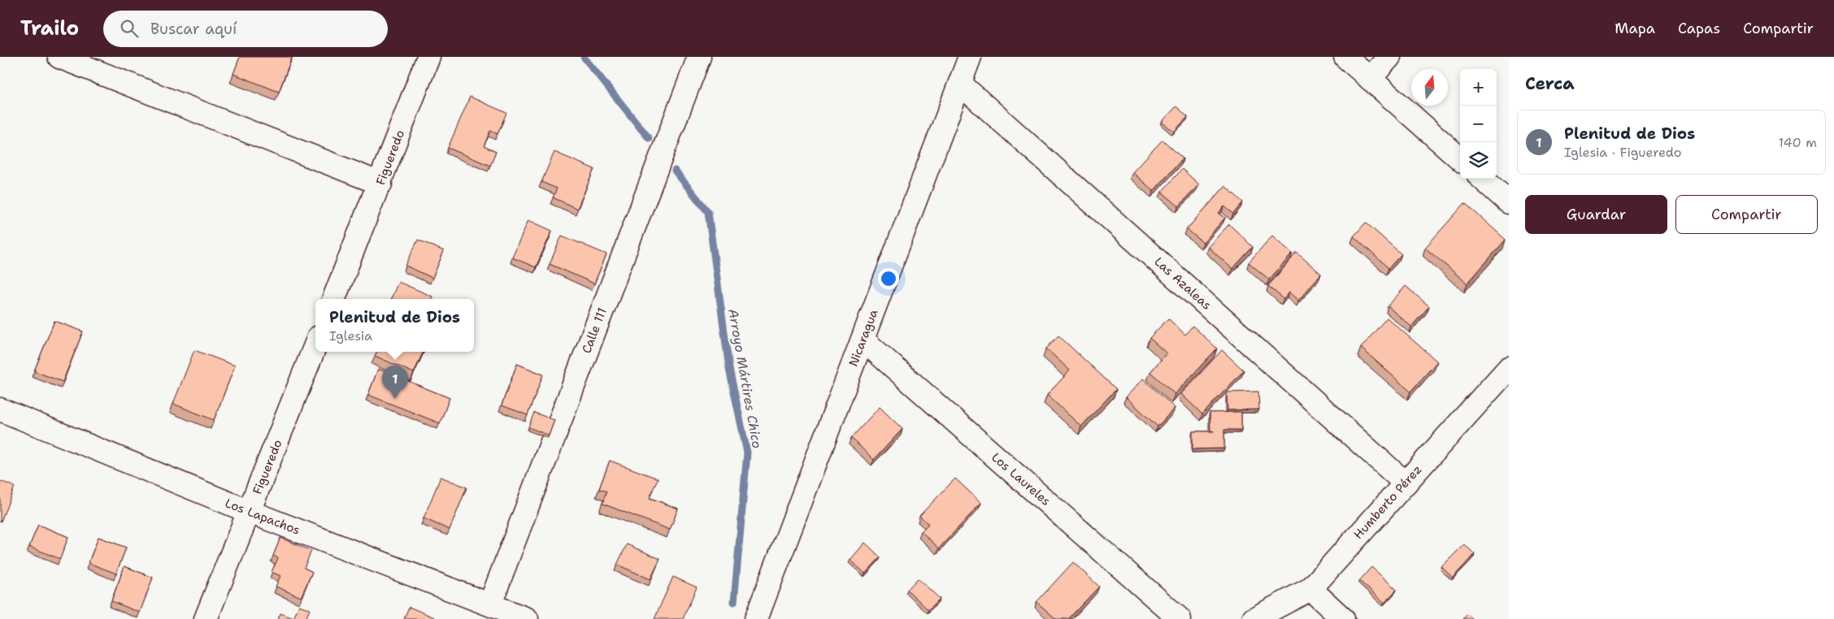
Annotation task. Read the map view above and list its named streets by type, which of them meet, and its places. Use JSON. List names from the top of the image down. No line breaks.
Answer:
{"streets":{"street":["Figueredo","Las Azaleas","Calle 111","Nicaragua","Los Laureles","Humberto Pérez","Los Lapachos"]},"crossings":[["Figueredo","Los Lapachos"],["Las Azaleas","Nicaragua"],["Las Azaleas","Humberto Pérez"],["Calle 111","Los Lapachos"],["Nicaragua","Los Laureles"]],"water":["Arroyo Mártires Chico"],"north":"top","page":{"header":"Trailo","search":"Buscar aquí","nav":["Mapa","Capas","Compartir"],"heading":"Cerca","map_buttons":["+","−"],"list":[{"mark":"1","name":"Plenitud de Dios","note":"Iglesia · Figueredo","value":"140 m"}],"buttons":["Guardar","Compartir"],"popup":["Plenitud de Dios","Iglesia"],"pins":"1"}}
